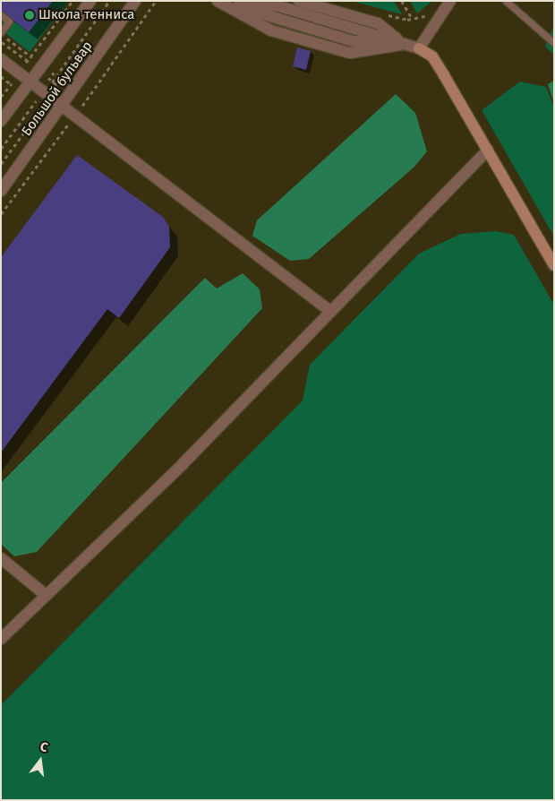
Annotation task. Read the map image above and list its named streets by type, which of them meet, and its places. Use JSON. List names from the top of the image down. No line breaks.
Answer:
{"streets":{"street":["Большой бульвар"]},"places":["Школа тенниса"],"north":"top"}
